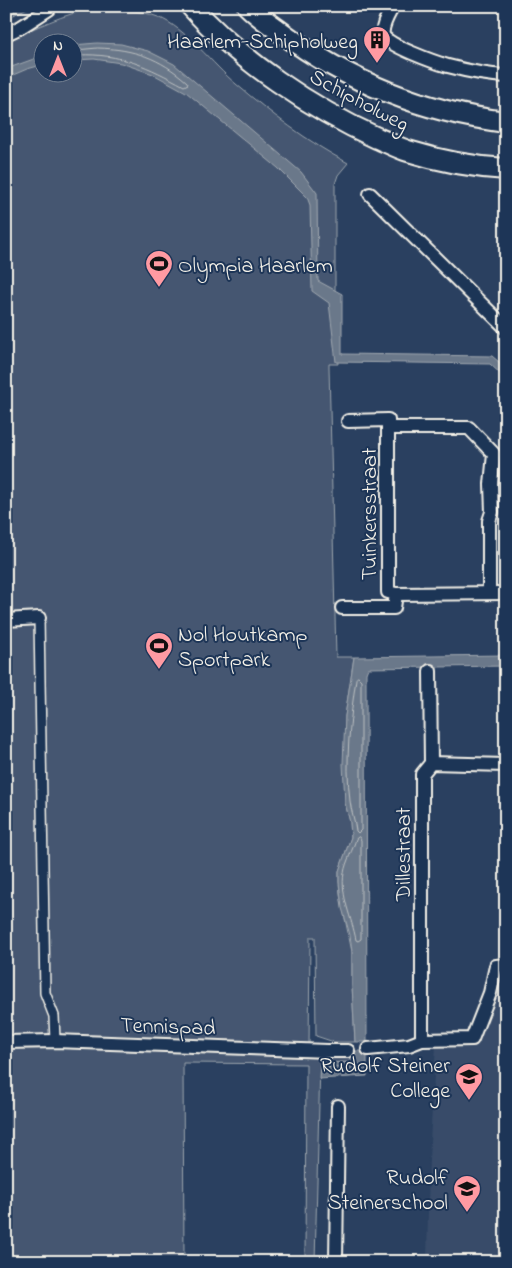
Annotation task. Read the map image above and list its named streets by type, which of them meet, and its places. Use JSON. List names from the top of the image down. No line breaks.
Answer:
{"streets":{"main road":["Schipholweg"],"street":["Tuinkersstraat","Dillestraat","Tennispad"]},"places":{"building":["Haarlem-Schipholweg"],"sports":["Olympia Haarlem","Nol Houtkamp Sportpark"],"school or university":["Rudolf Steiner College","Rudolf Steinerschool"]},"north":"top"}
